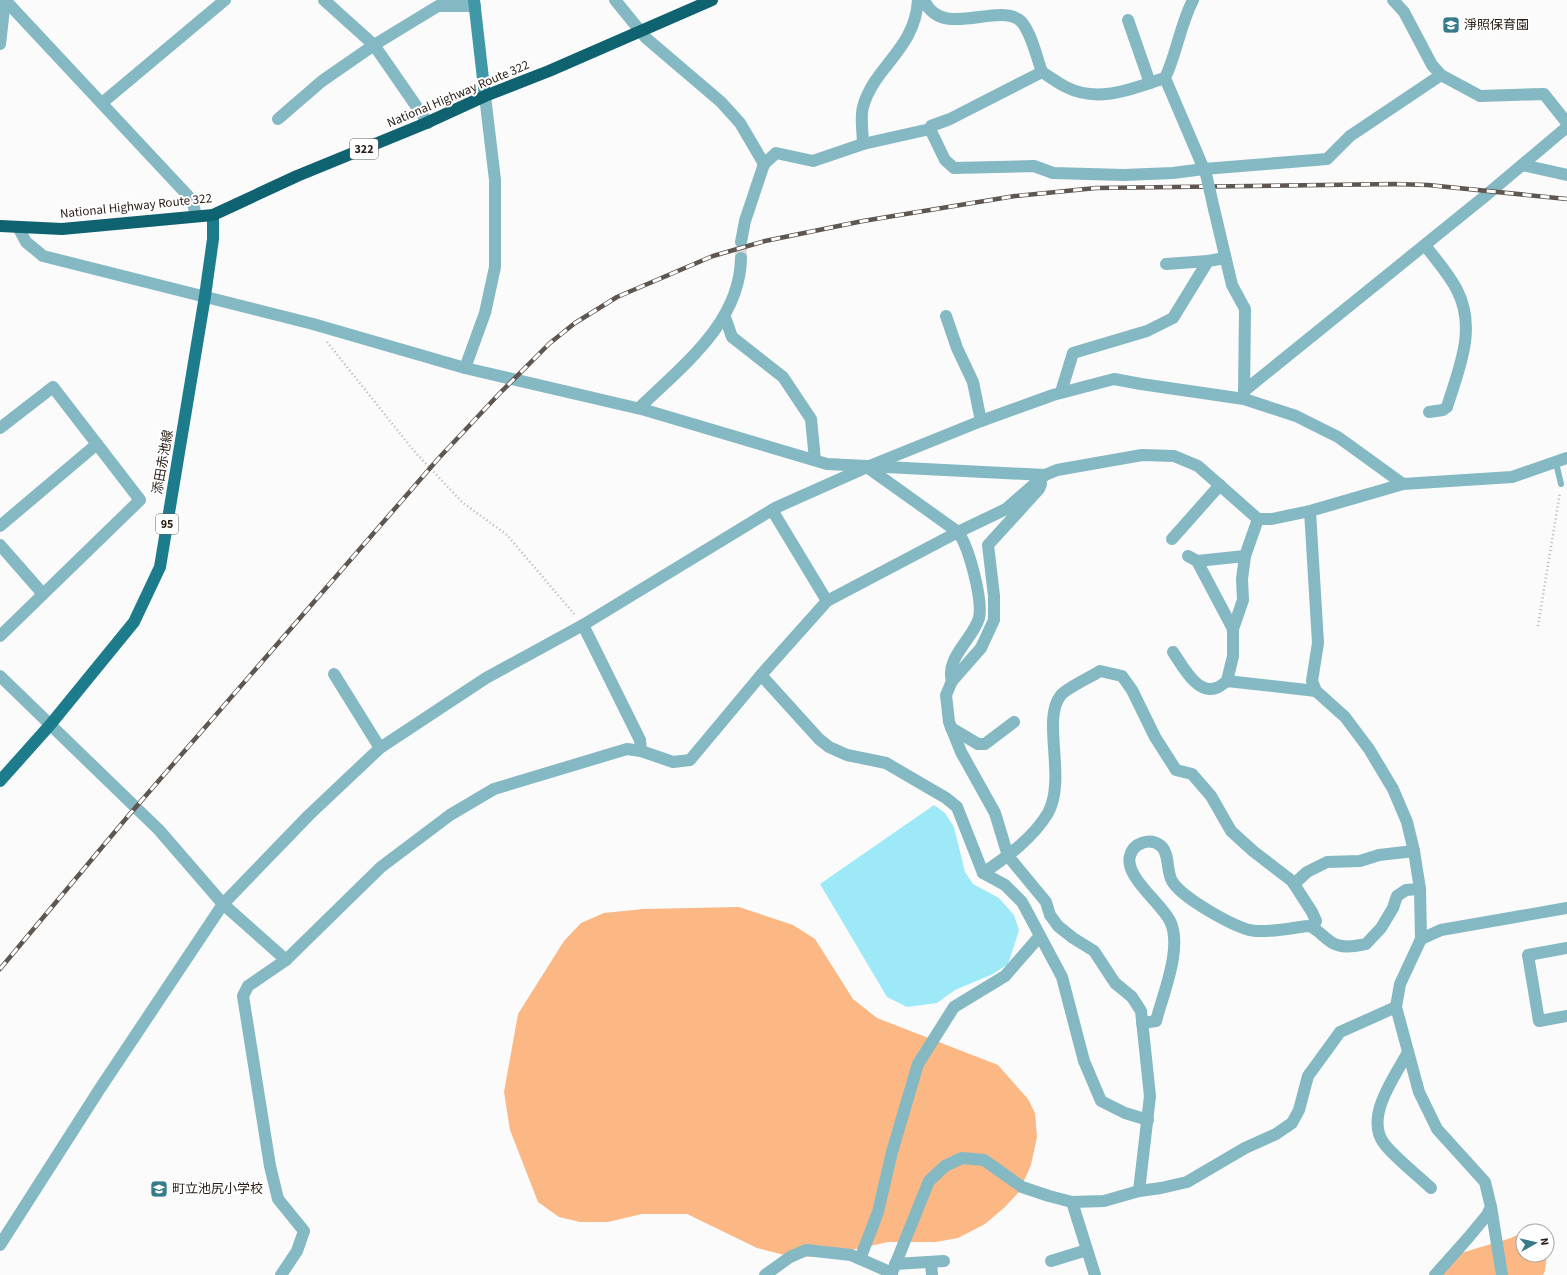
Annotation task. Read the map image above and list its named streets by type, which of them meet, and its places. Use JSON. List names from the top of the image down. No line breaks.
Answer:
{"streets":{"highway":["National Highway Route 322","322"],"main road":["添田赤池線","95"]},"crossings":[["National Highway Route 322","添田赤池線"]],"places":{"school or university":["淨照保育園","町立池尻小学校"]},"north":"right"}
